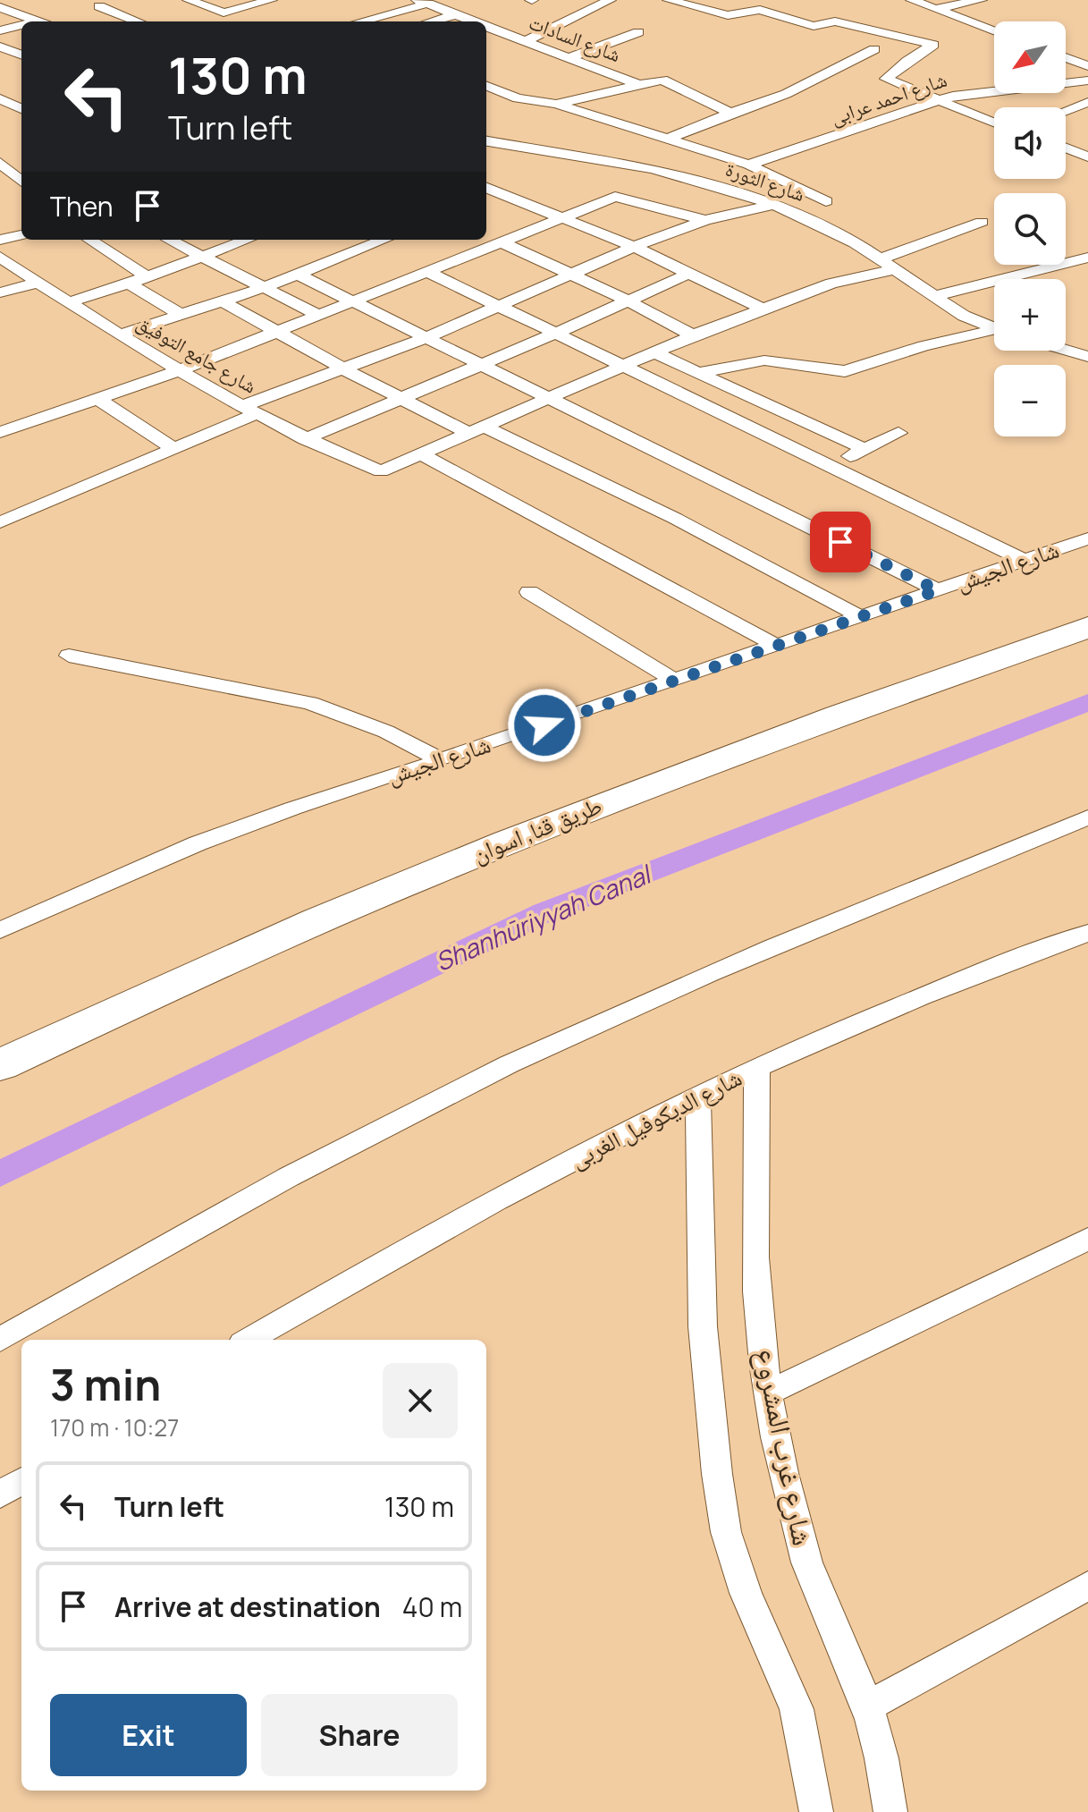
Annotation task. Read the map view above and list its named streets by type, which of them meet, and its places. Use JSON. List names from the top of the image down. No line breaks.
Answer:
{"streets":{"highway":["طريق قنا, اسوان"],"street":["شارع السادات","شارع احمد عرابى","شارع الثورة","شارع جامع التوفيق","شارع الجيش","شارع الديكوفيل الغربى","شارع غرب المشروع"]},"crossings":[["شارع الديكوفيل الغربى","شارع غرب المشروع"]],"water":["Shanhūriyyah Canal"],"north":"bottom left","page":{"map_buttons":["+","−"],"turn":["130 m","Turn left"],"then":"Then","heading":["3 min","170 m · 10:27"],"list":[{"name":"Turn left","value":"130 m"},{"name":"Arrive at destination","value":"40 m"}],"buttons":["Exit","Share"]}}
